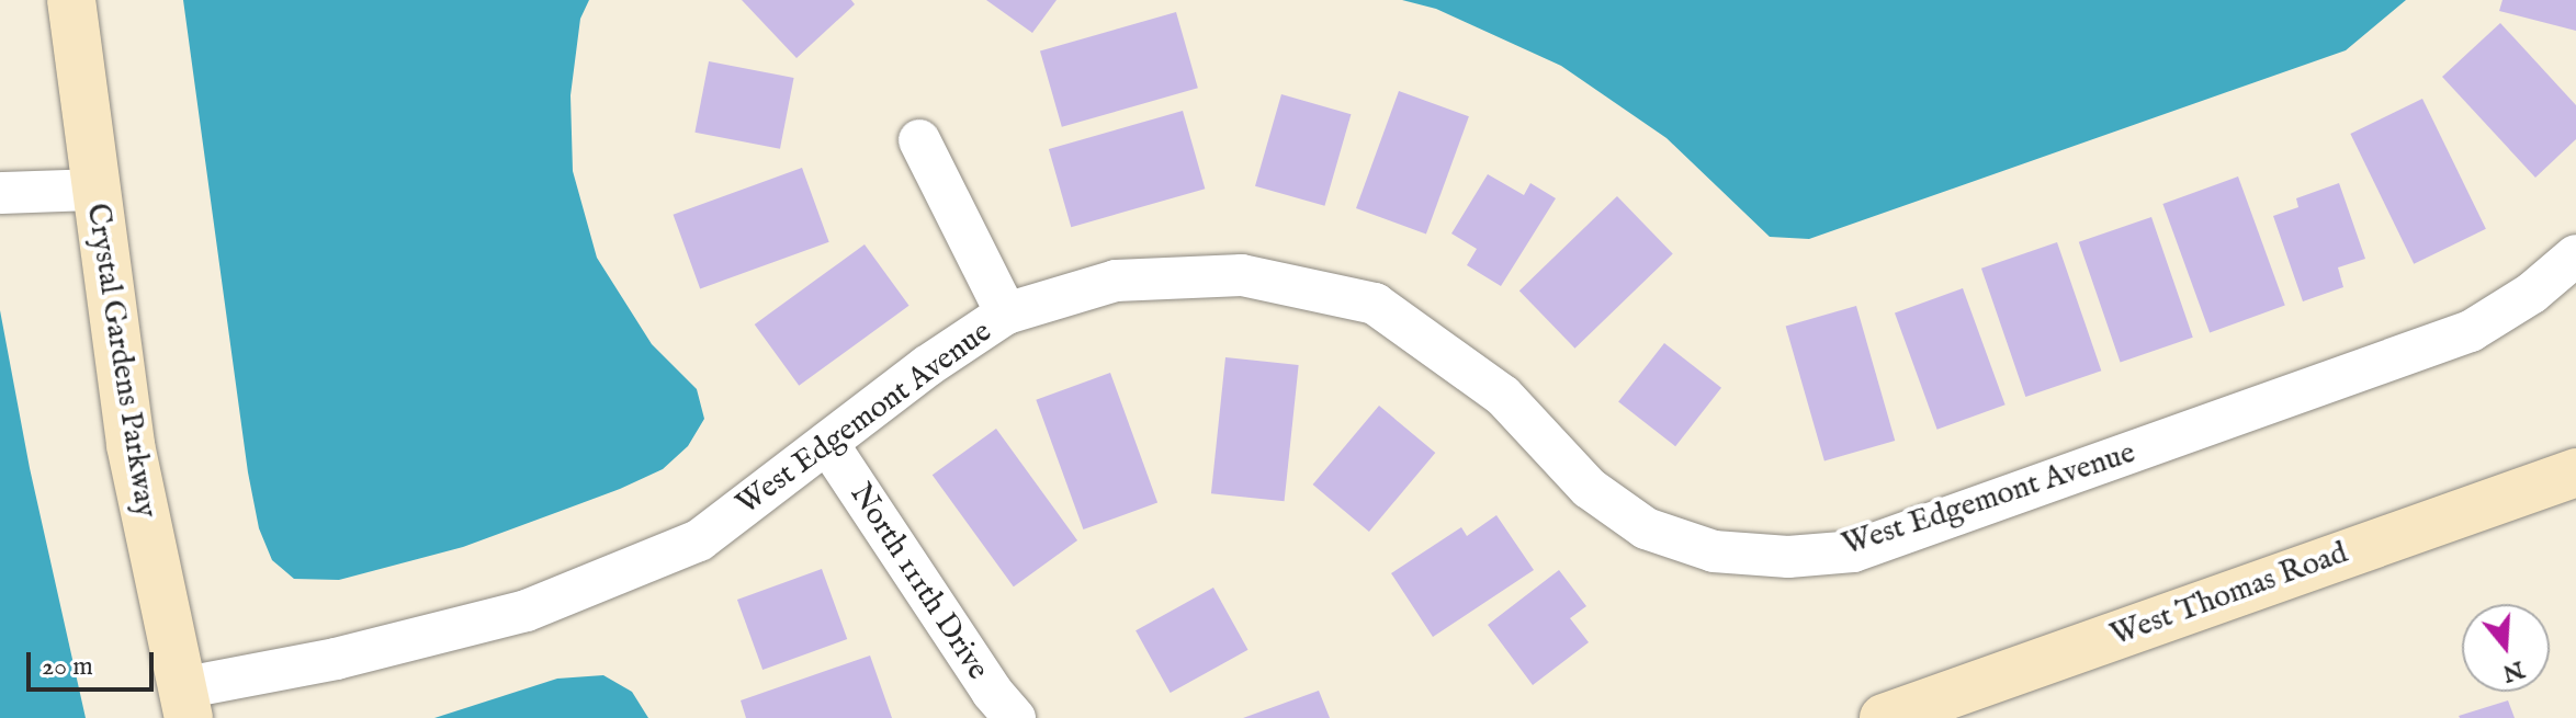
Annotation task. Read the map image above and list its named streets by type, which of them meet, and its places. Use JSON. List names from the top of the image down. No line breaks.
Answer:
{"streets":{"main road":["Crystal Gardens Parkway","West Thomas Road"],"street":["West Edgemont Avenue","North 111th Drive"]},"crossings":[["Crystal Gardens Parkway","West Edgemont Avenue"],["West Edgemont Avenue","North 111th Drive"]],"scale_bar":"20 m","north":"bottom"}
